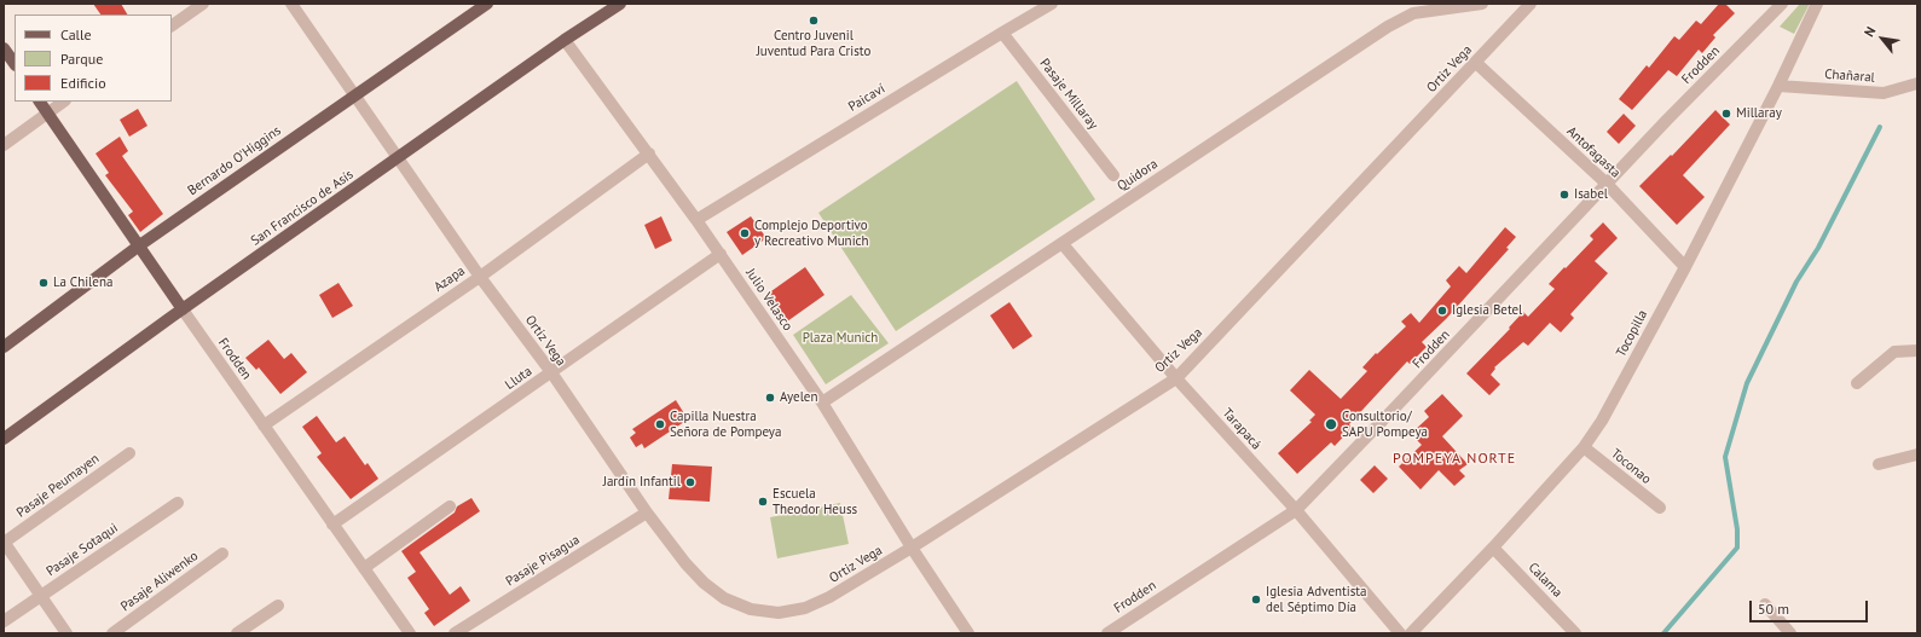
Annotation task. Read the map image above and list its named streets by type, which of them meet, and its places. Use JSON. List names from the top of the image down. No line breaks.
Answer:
{"streets":{"main road":["Frodden","Bernardo O'Higgins","San Francisco de Asís"],"street":["Ortiz Vega","Chañaral","Pasaje Millaray","Paicaví","Antofagasta","Quidora","Azapa","Julio Velasco","Tocopilla","Lluta","Tarapacá","Toconao","Pasaje Peumayen","Pasaje Sotaqui","Pasaje Pisagua","Calama","Pasaje Aliwenko"]},"crossings":[["Frodden","Antofagasta"],["Frodden","Bernardo O'Higgins"],["Frodden","San Francisco de Asís"],["Frodden","Azapa"],["Frodden","Lluta"],["Frodden","Tarapacá"],["Ortiz Vega","Antofagasta"],["Ortiz Vega","Bernardo O'Higgins"],["Ortiz Vega","San Francisco de Asís"],["Ortiz Vega","Azapa"],["Ortiz Vega","Julio Velasco"],["Ortiz Vega","Lluta"],["Ortiz Vega","Tarapacá"],["Ortiz Vega","Pasaje Pisagua"],["Chañaral","Tocopilla"],["Pasaje Millaray","Paicaví"],["Paicaví","Julio Velasco"],["Antofagasta","Tocopilla"],["Quidora","Julio Velasco"],["Quidora","Tarapacá"],["San Francisco de Asís","Julio Velasco"],["Azapa","Julio Velasco"],["Julio Velasco","Lluta"],["Tocopilla","Toconao"],["Tocopilla","Calama"]],"districts":["POMPEYA NORTE"],"parks":["Plaza Munich"],"places":["Centro Juvenil Juventud Para Cristo","Millaray","Isabel","Complejo Deportivo y Recreativo Munich","La Chilena","Iglesia Betel","Ayelen","Capilla Nuestra Señora de Pompeya","Consultorio/ SAPU Pompeya","Jardín Infantil","Escuela Theodor Heuss","Iglesia Adventista del Séptimo Día"],"legend":["Calle","Parque","Edificio"],"scale_bar":"50 m","north":"top left"}
